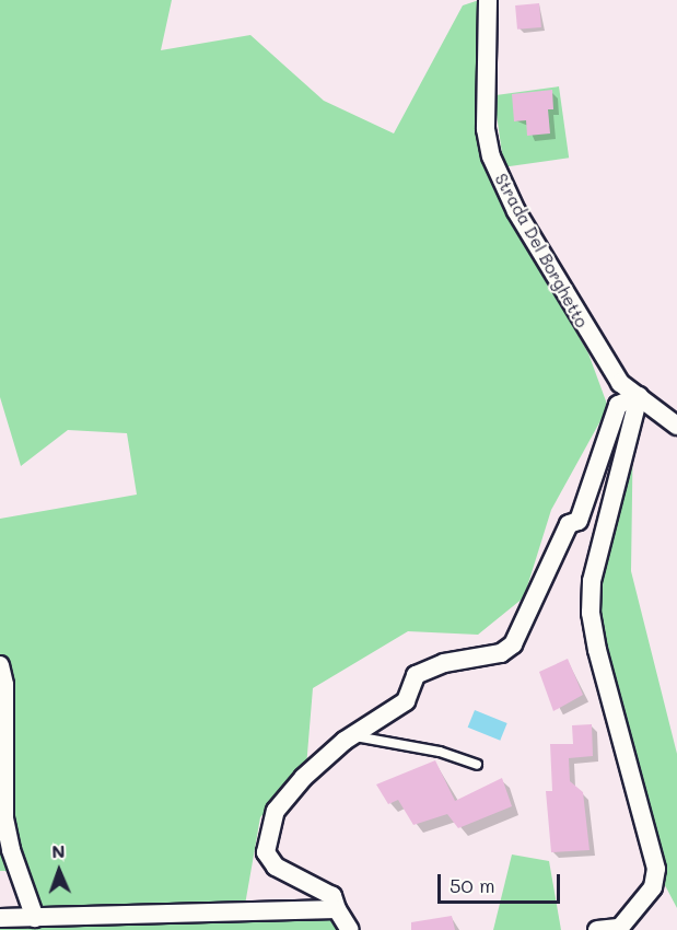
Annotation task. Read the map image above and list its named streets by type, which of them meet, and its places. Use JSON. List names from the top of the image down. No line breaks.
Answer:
{"streets":{"street":["Strada Del Borghetto"]},"scale_bar":"50 m","north":"top"}
